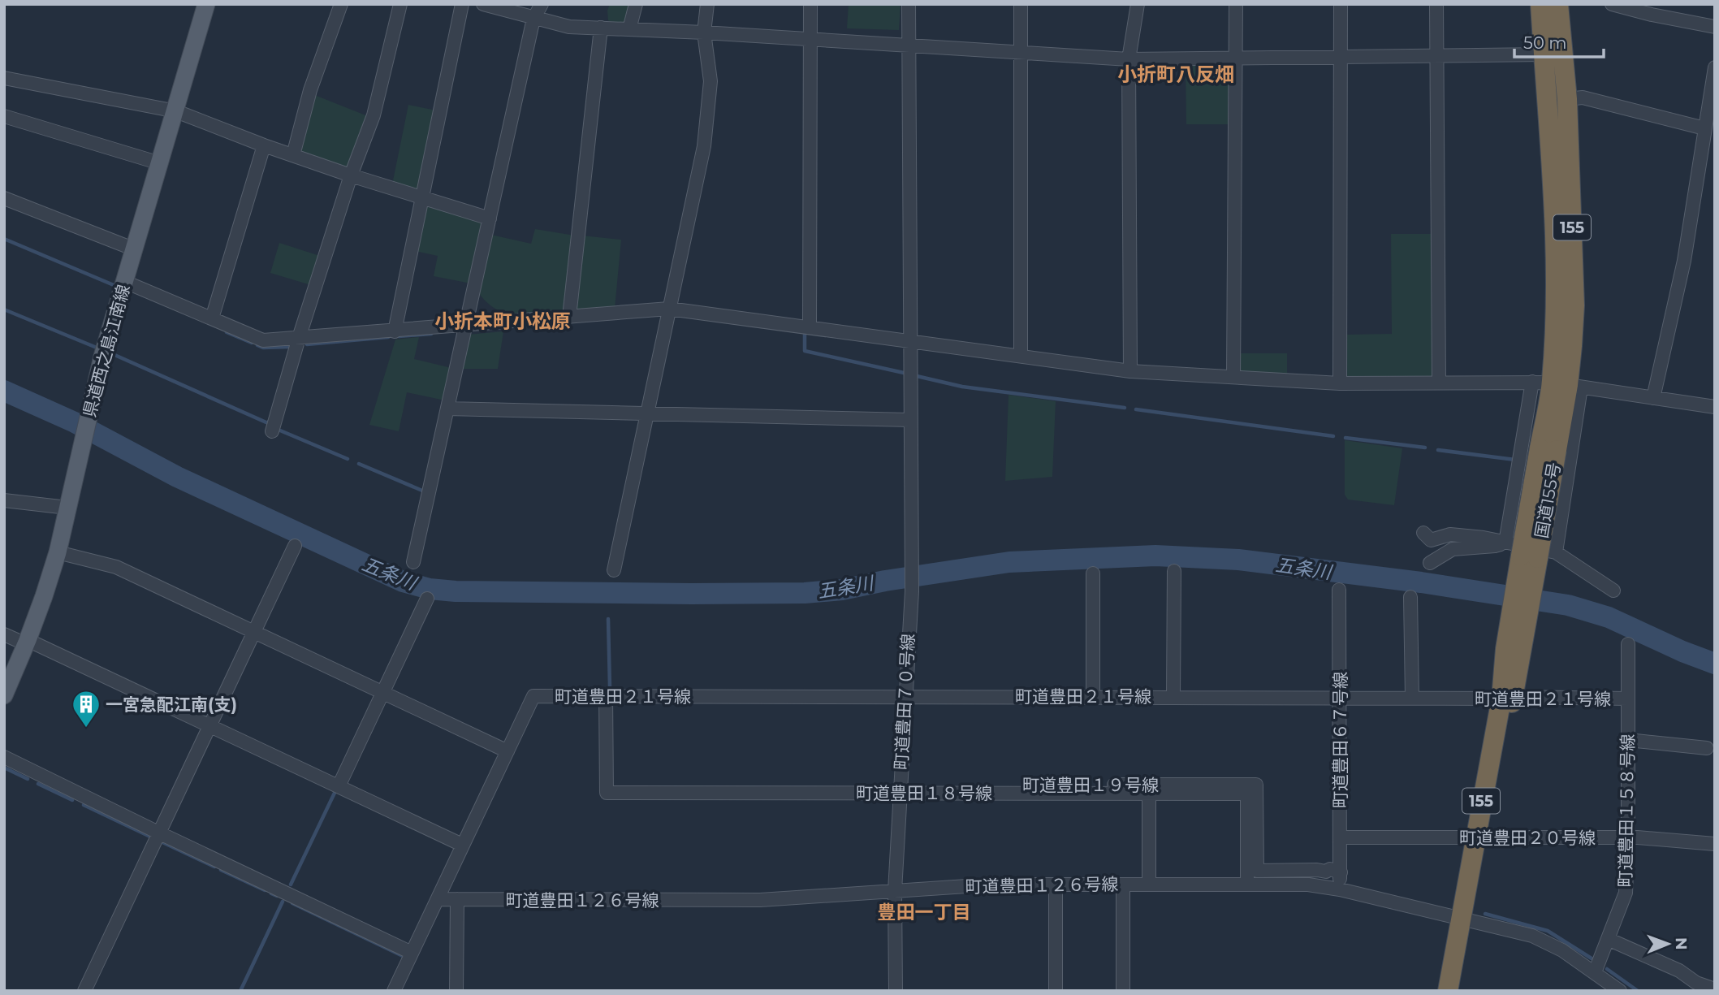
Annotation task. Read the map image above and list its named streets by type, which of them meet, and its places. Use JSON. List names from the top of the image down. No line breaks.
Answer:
{"streets":{"highway":["155","国道155号"],"main road":["県道西之島江南線"],"street":["町道豊田２１号線","町道豊田７０号線","町道豊田６７号線","町道豊田１９号線","町道豊田１８号線","町道豊田１５８号線","町道豊田２０号線","町道豊田１２６号線"]},"crossings":[["国道155号","町道豊田２１号線"],["国道155号","町道豊田２０号線"],["国道155号","町道豊田１２６号線"],["町道豊田２１号線","町道豊田７０号線"],["町道豊田２１号線","町道豊田６７号線"],["町道豊田２１号線","町道豊田１８号線"],["町道豊田２１号線","町道豊田１５８号線"],["町道豊田７０号線","町道豊田１９号線"],["町道豊田７０号線","町道豊田１８号線"],["町道豊田７０号線","町道豊田１２６号線"],["町道豊田６７号線","町道豊田１９号線"],["町道豊田６７号線","町道豊田２０号線"],["町道豊田６７号線","町道豊田１２６号線"],["町道豊田１９号線","町道豊田１８号線"],["町道豊田１８号線","町道豊田１２６号線"],["町道豊田１５８号線","町道豊田２０号線"],["町道豊田１５８号線","町道豊田１２６号線"]],"districts":["小折町八反畑","小折本町小松原","豊田一丁目"],"water":["五条川"],"places":{"building":["一宮急配江南(支)"]},"scale_bar":"50 m","north":"right"}
